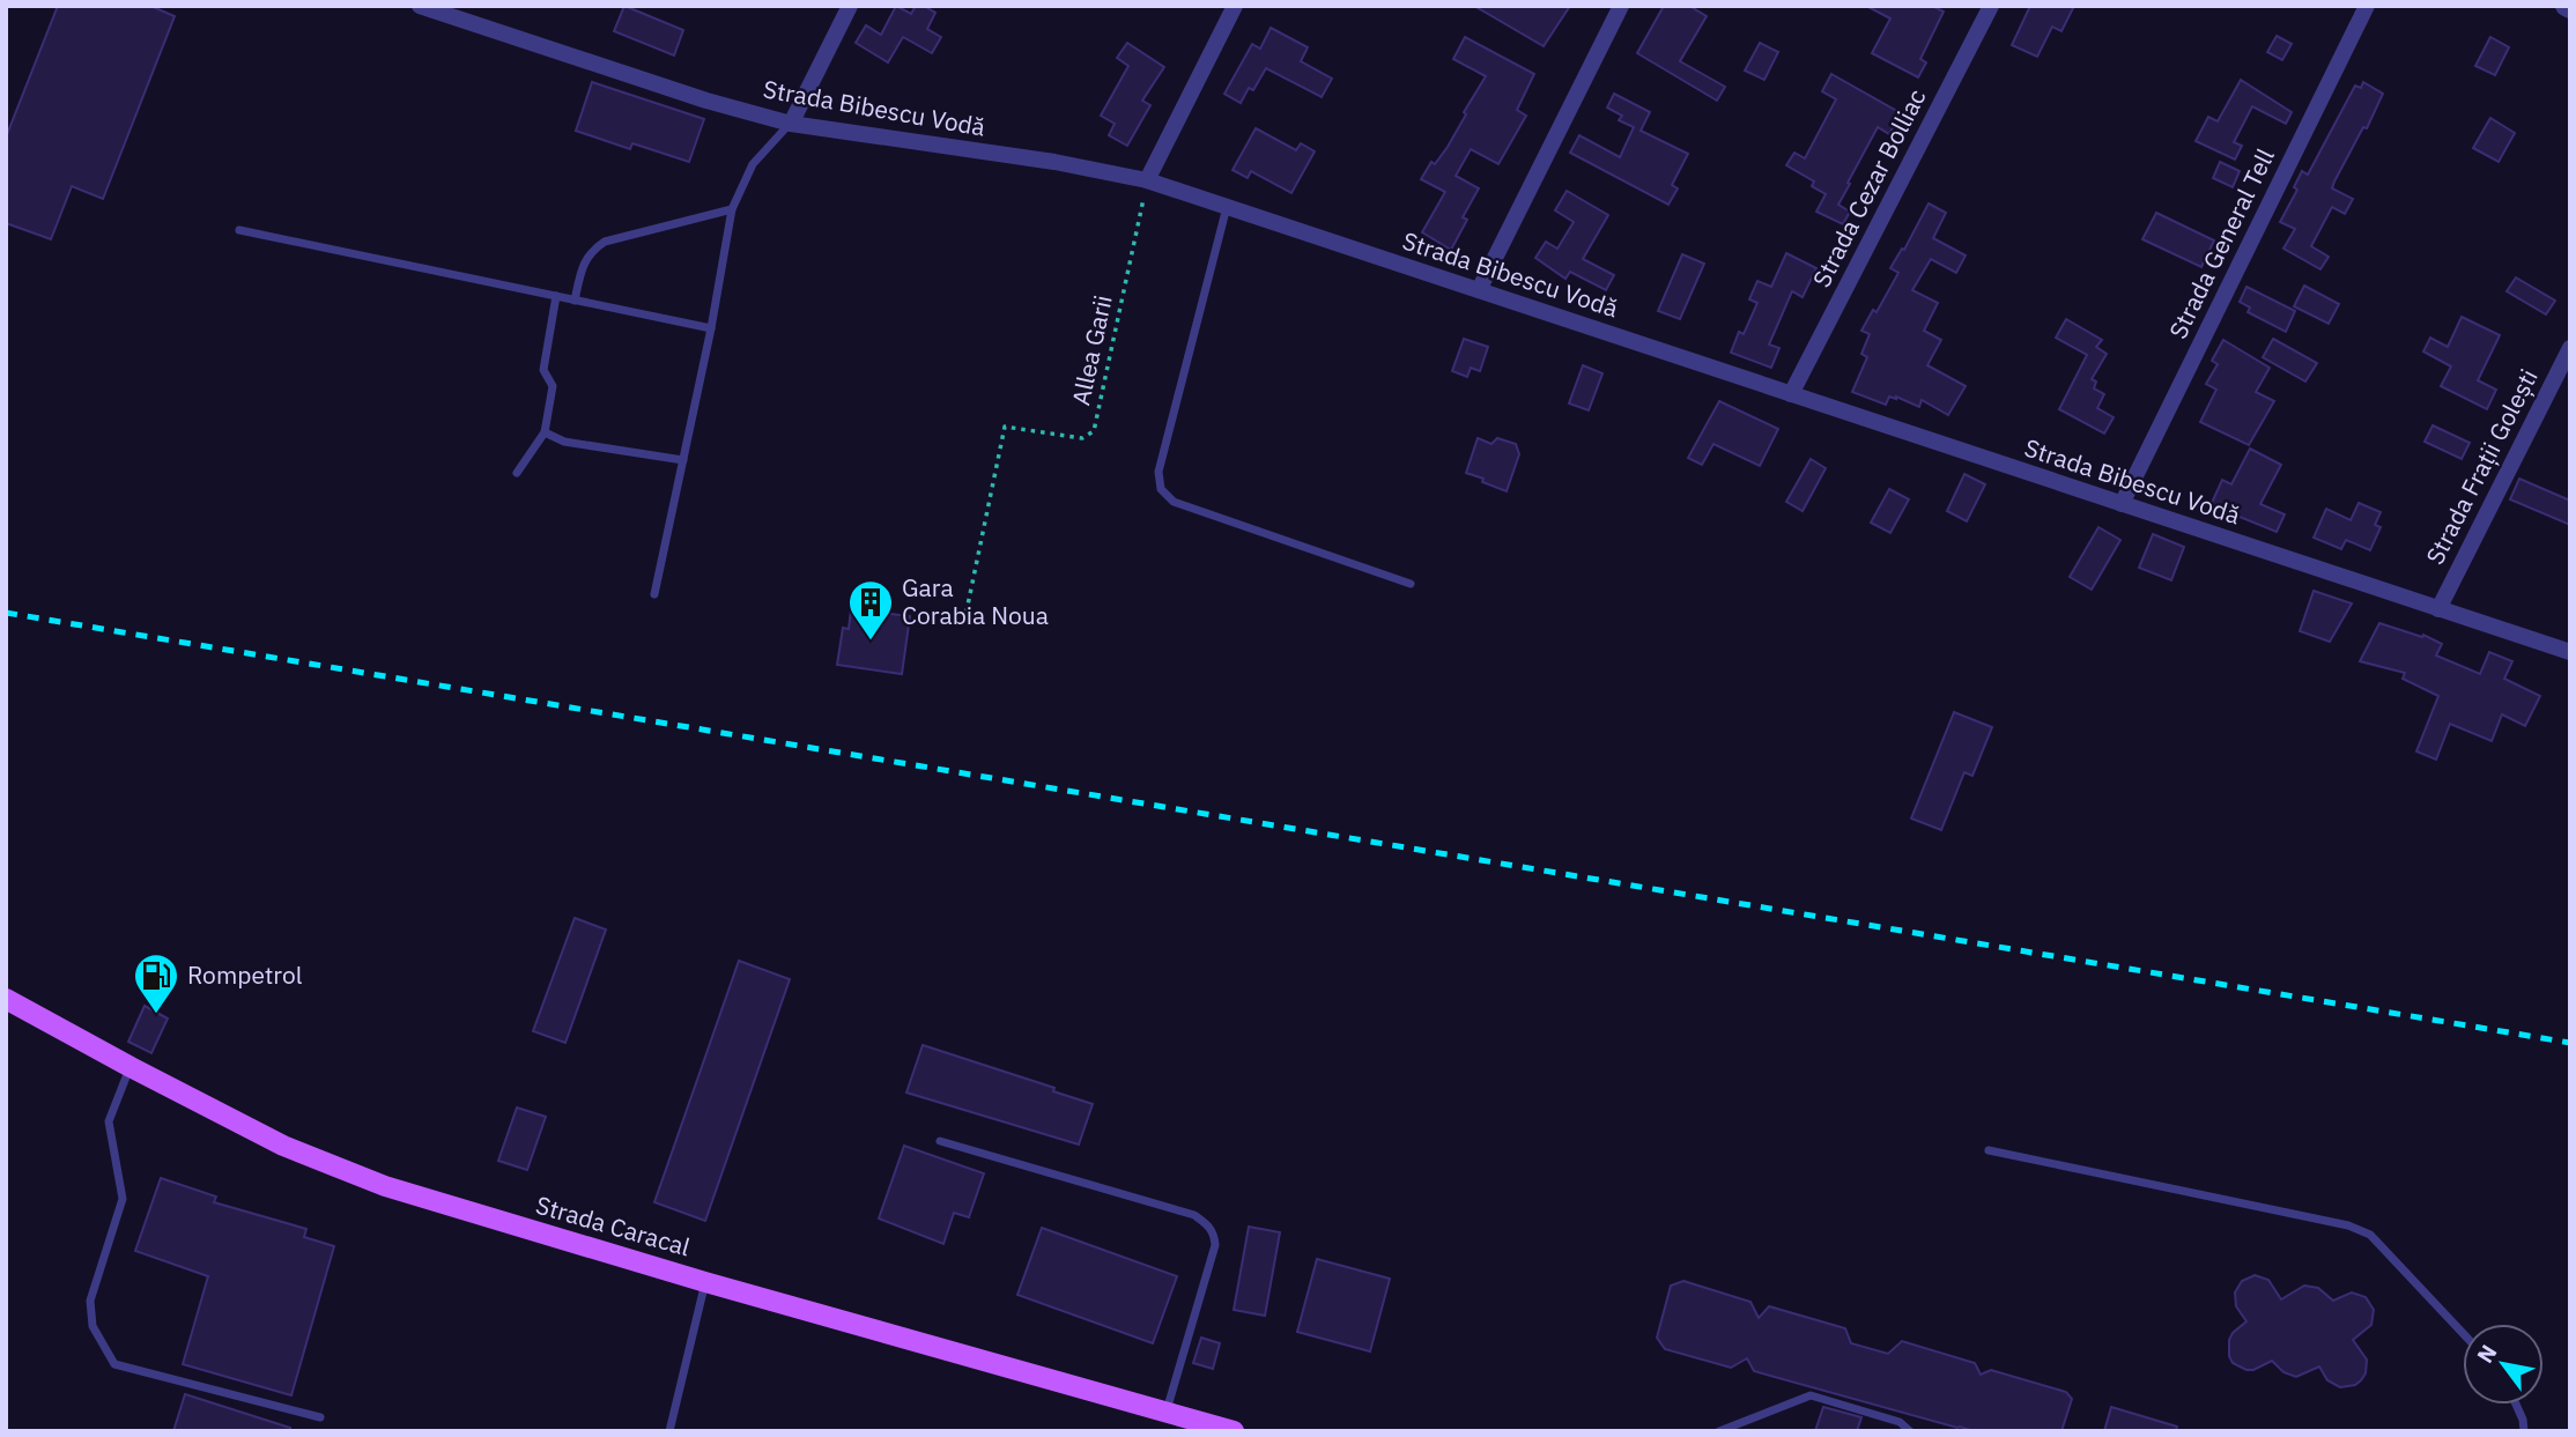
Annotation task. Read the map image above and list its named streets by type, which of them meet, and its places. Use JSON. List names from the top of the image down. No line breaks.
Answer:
{"streets":{"main road":["Strada Caracal"],"street":["Strada Bibescu Vodă","Strada Cezar Bolliac","Strada General Tell","Strada Frații Golești"],"path":["Allea Garii"]},"crossings":[["Strada Bibescu Vodă","Strada Cezar Bolliac"],["Strada Bibescu Vodă","Strada General Tell"],["Strada Bibescu Vodă","Allea Garii"],["Strada Bibescu Vodă","Strada Frații Golești"]],"places":{"building":["Gara Corabia Noua"],"fuel station":["Rompetrol"]},"north":"top left"}
